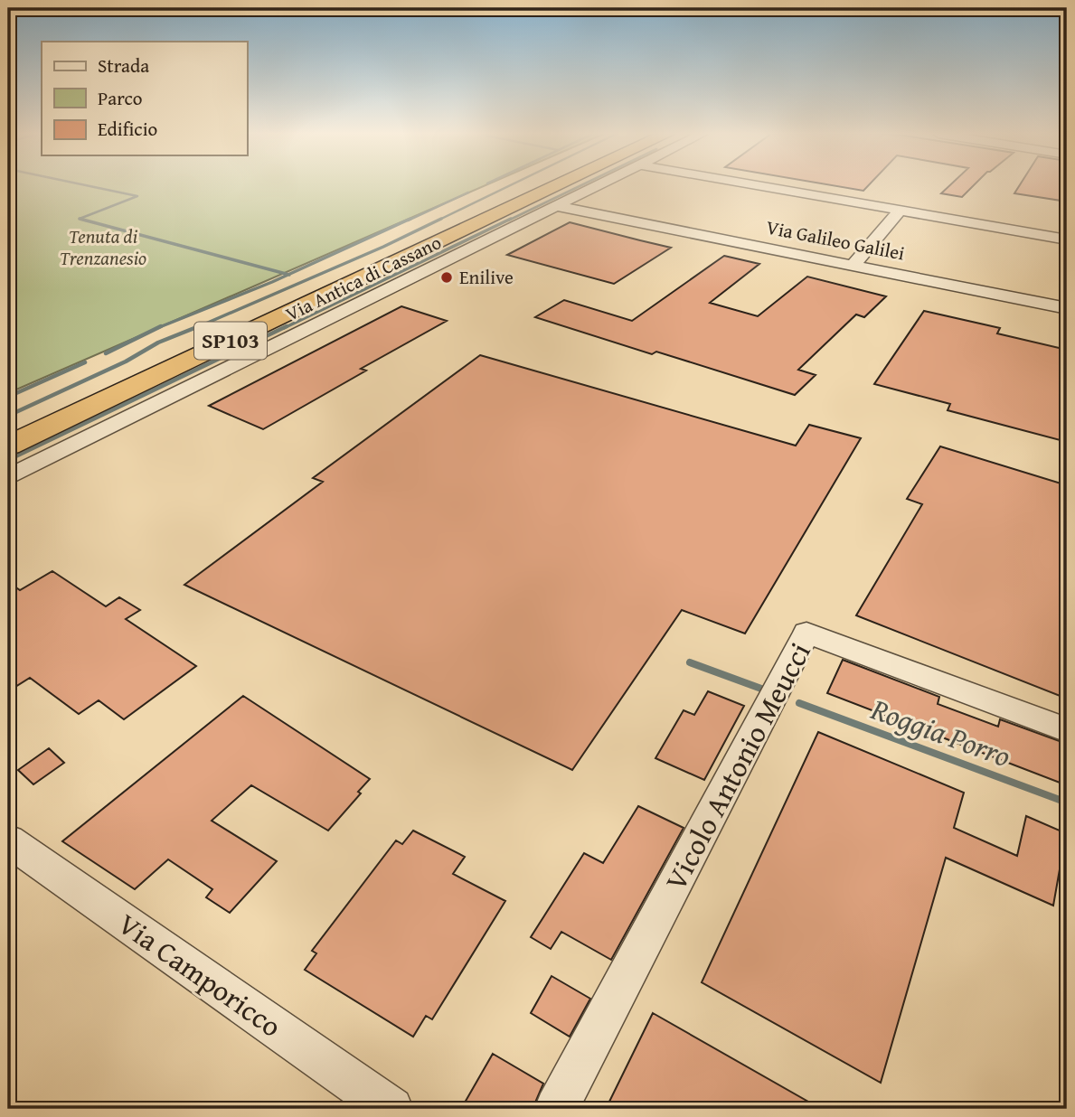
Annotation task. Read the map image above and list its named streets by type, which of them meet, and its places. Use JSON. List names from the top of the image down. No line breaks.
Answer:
{"streets":{"highway":["SP103"],"street":["Via Galileo Galilei","Via Antica di Cassano","Vicolo Antonio Meucci","Via Camporicco"]},"crossings":[["Via Galileo Galilei","Via Antica di Cassano"]],"water":["Roggia Porro"],"parks":["Tenuta di Trenzanesio"],"places":["Enilive"],"legend":["Strada","Parco","Edificio"]}
